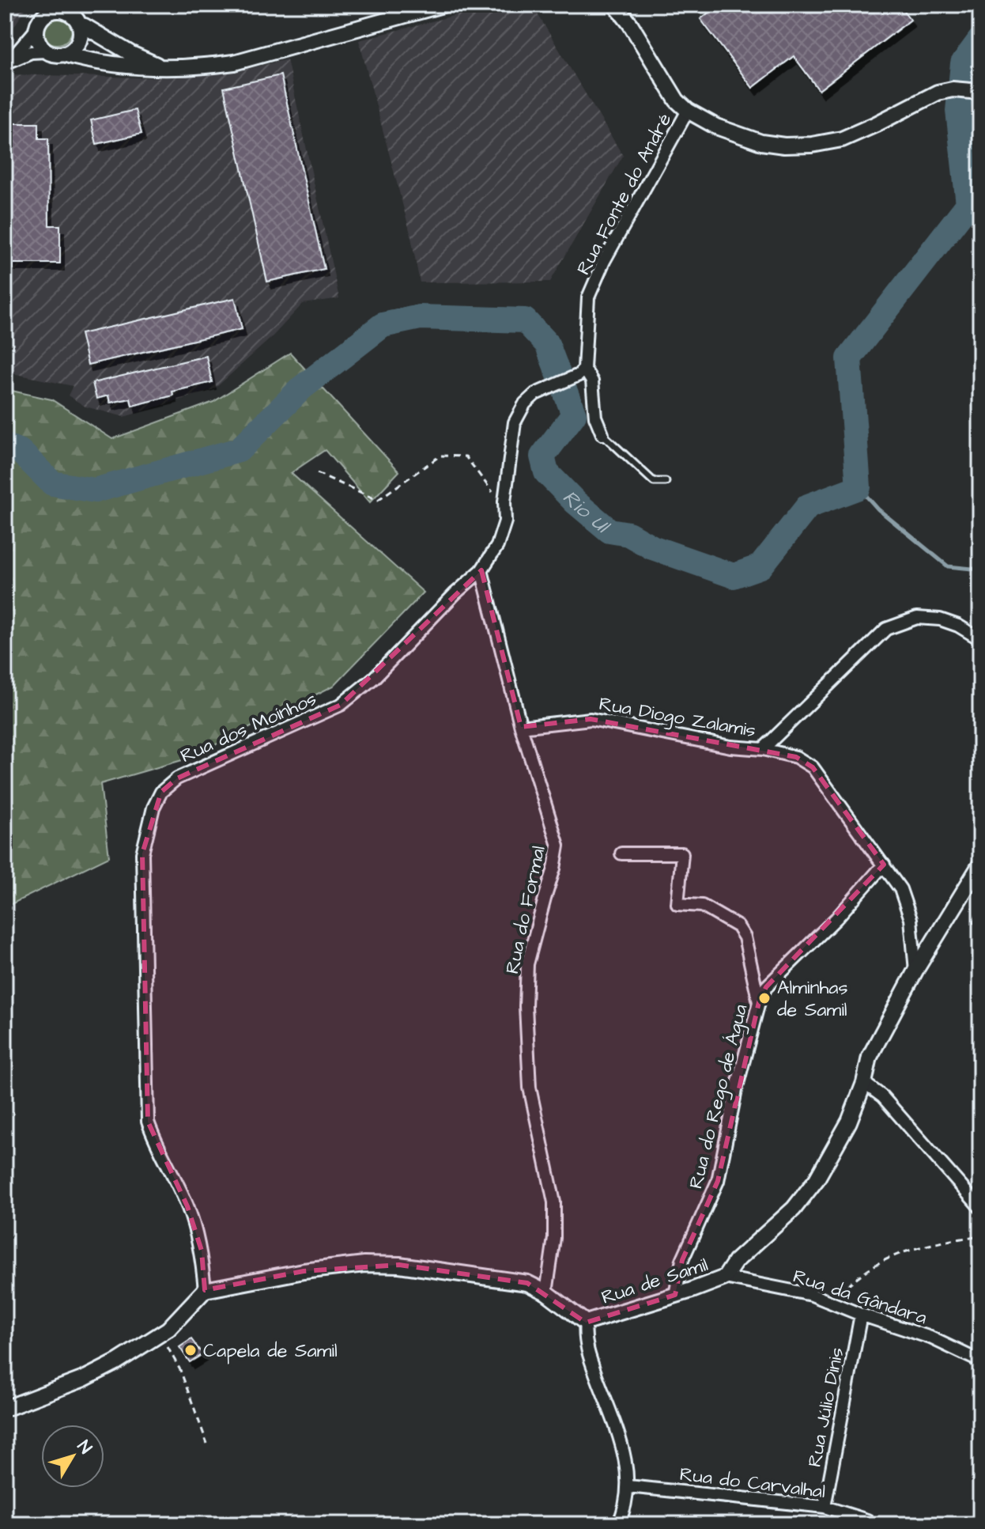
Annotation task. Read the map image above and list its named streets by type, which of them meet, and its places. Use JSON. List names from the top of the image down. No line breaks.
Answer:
{"streets":{"street":["Rua Fonte do André","Rua Diogo Zalamis","Rua dos Moínhos","Rua do Formal","Rua do Rego de Água","Rua de Samil","Rua da Gândara","Rua Júlio Dinis","Rua do Carvalhal"]},"crossings":[["Rua Fonte do André","Rua dos Moínhos"],["Rua Diogo Zalamis","Rua do Formal"],["Rua dos Moínhos","Rua de Samil"],["Rua do Formal","Rua de Samil"],["Rua do Rego de Água","Rua de Samil"],["Rua de Samil","Rua da Gândara"],["Rua da Gândara","Rua Júlio Dinis"],["Rua Júlio Dinis","Rua do Carvalhal"]],"water":["Rio Ul"],"places":["Alminhas de Samil","Capela de Samil"],"north":"top right"}
